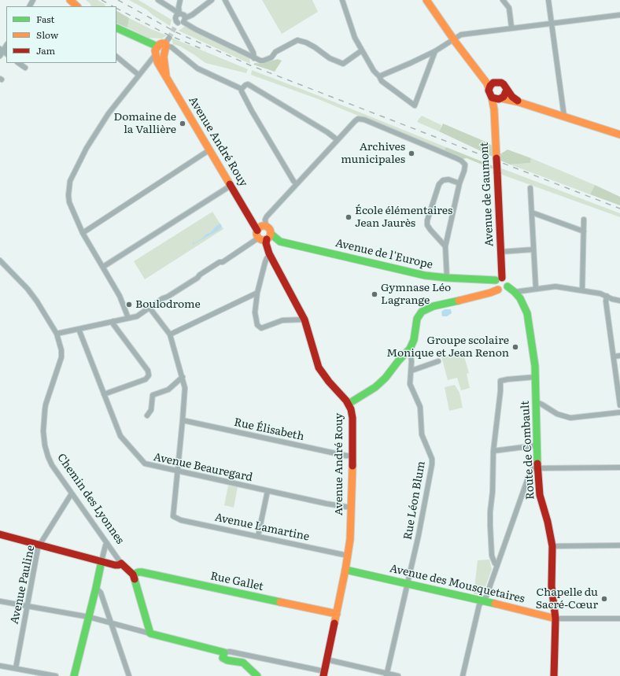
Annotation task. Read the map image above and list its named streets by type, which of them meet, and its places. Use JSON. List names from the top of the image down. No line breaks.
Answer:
{"streets":{"street":["Avenue André Rouy","Avenue de Gaumont","Avenue de l'Europe","Rue Élisabeth","Route de Combault","Avenue Beauregard","Chemin des Lyonnes","Rue Léon Blum","Avenue Lamartine","Rue Gallet","Avenue des Mousquetaires","Avenue Pauline"]},"crossings":[["Avenue André Rouy","Avenue de l'Europe"],["Avenue André Rouy","Rue Élisabeth"],["Avenue André Rouy","Avenue Beauregard"],["Avenue André Rouy","Avenue Lamartine"],["Avenue André Rouy","Rue Gallet"],["Avenue André Rouy","Avenue des Mousquetaires"],["Avenue de Gaumont","Avenue de l'Europe"],["Avenue de Gaumont","Route de Combault"],["Avenue de l'Europe","Route de Combault"],["Route de Combault","Avenue des Mousquetaires"],["Avenue Beauregard","Avenue Lamartine"],["Chemin des Lyonnes","Rue Gallet"],["Chemin des Lyonnes","Avenue Pauline"],["Rue Léon Blum","Avenue des Mousquetaires"]],"places":["Domaine de la Vallière","Archives municipales","École élémentaires Jean Jaurès","Gymnase Léo Lagrange","Boulodrome","Groupe scolaire Monique et Jean Renon","Chapelle du Sacré-Cœur"],"legend":["Fast","Slow","Jam"]}
